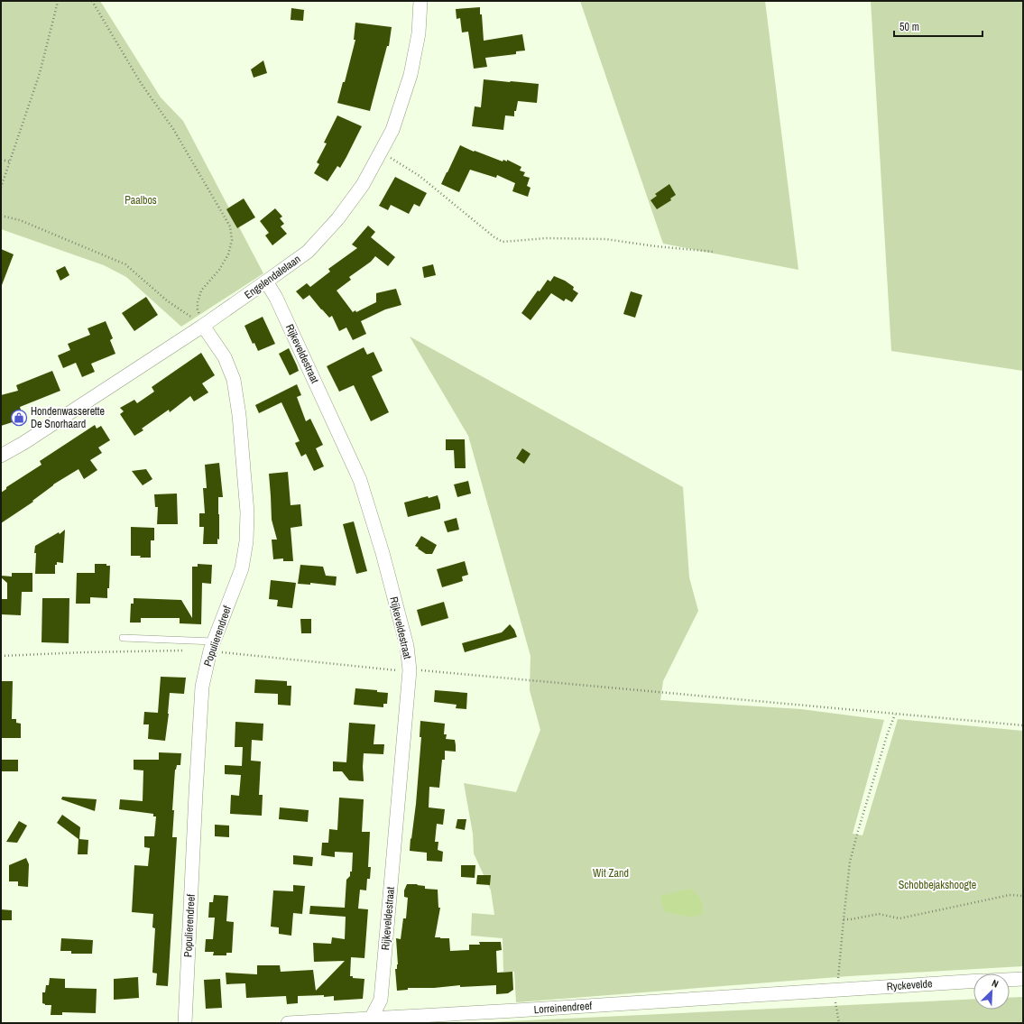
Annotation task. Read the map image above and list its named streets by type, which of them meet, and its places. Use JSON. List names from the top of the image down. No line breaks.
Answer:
{"streets":{"street":["Engelendalelaan","Rijkeveldestraat","Populierendreef","Ryckevelde","Lorreinendreef"]},"crossings":[["Engelendalelaan","Rijkeveldestraat"],["Engelendalelaan","Populierendreef"],["Rijkeveldestraat","Lorreinendreef"],["Ryckevelde","Lorreinendreef"]],"parks":["Paalbos","Wit Zand","Schobbejakshoogte"],"places":{"shop":["Hondenwasserette De Snorhaard"]},"scale_bar":"50 m","north":"top right"}
